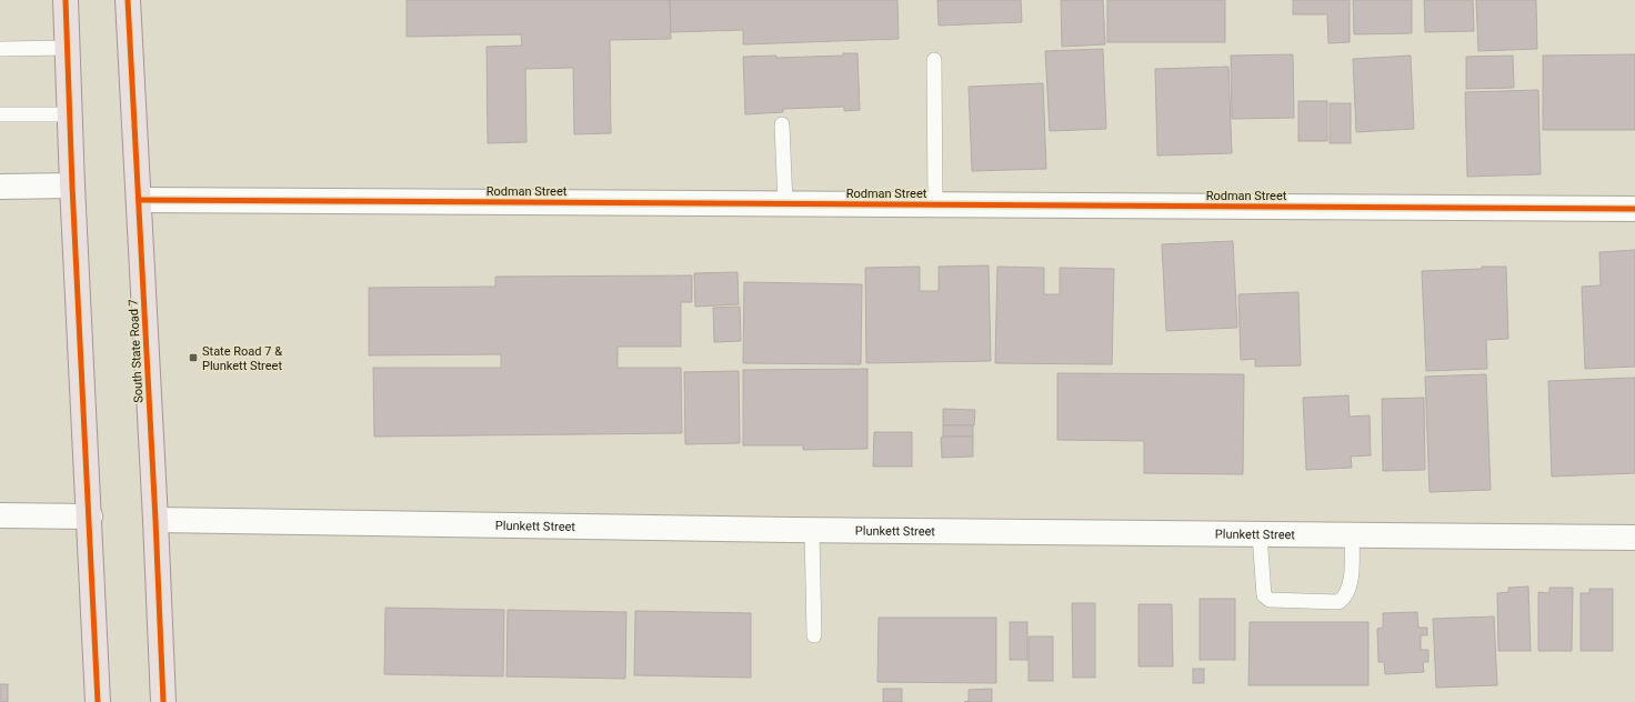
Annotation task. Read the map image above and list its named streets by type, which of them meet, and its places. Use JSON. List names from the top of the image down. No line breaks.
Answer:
{"streets":{"main road":["South State Road 7"],"street":["Rodman Street","Plunkett Street"]},"crossings":[["Rodman Street","South State Road 7"],["South State Road 7","Plunkett Street"]],"places":{"transit":["State Road 7 & Plunkett Street"]}}
